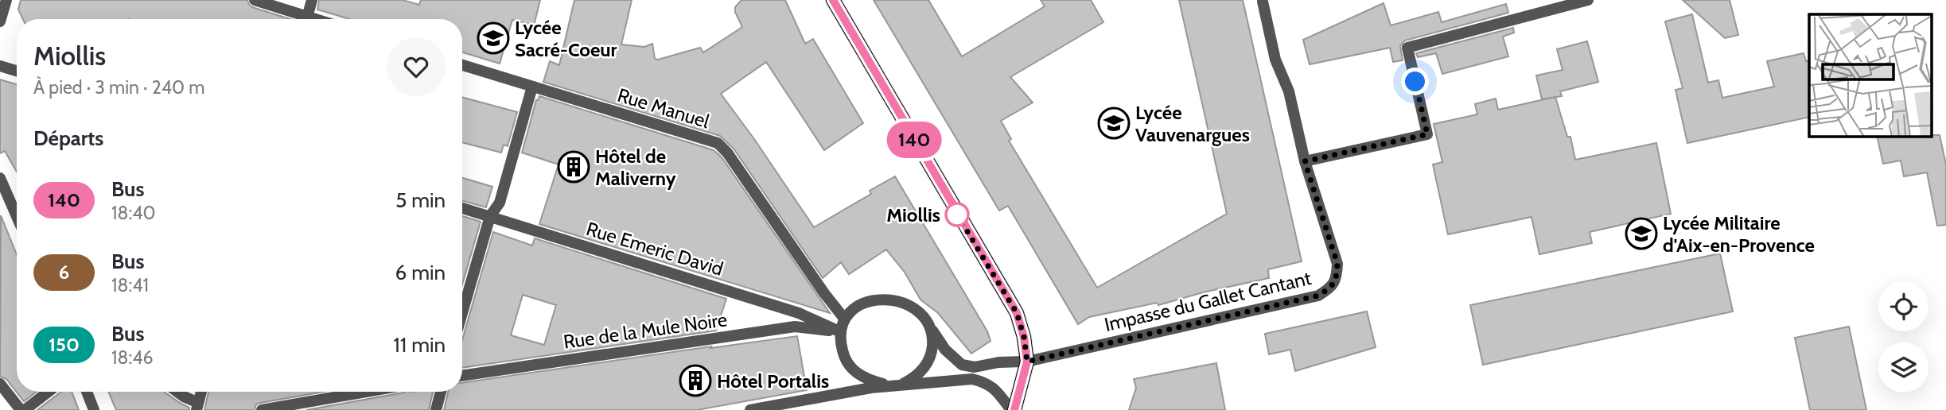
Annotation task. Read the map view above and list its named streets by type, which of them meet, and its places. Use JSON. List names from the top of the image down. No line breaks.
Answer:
{"streets":{"street":["Rue Manuel","Rue Emeric David","Impasse du Gallet Cantant","Rue de la Mule Noire"]},"crossings":[["Rue Manuel","Rue Emeric David"],["Rue Manuel","Rue de la Mule Noire"],["Rue Emeric David","Rue de la Mule Noire"]],"places":{"school or university":["Lycée Sacré-Coeur","Lycée Vauvenargues","Lycée Militaire d'Aix-en-Provence"],"building":["Hôtel de Maliverny","Hôtel Portalis"],"other":["Miollis"]},"lines":["bus line 140"],"page":{"on_map":"140","heading":[["Miollis","À pied · 3 min · 240 m"],"Départs"],"list":[{"mark":"140","name":"Bus","note":"18:40","value":"5 min"},{"mark":"6","name":"Bus","note":"18:41","value":"6 min"},{"mark":"150","name":"Bus","note":"18:46","value":"11 min"}]}}
